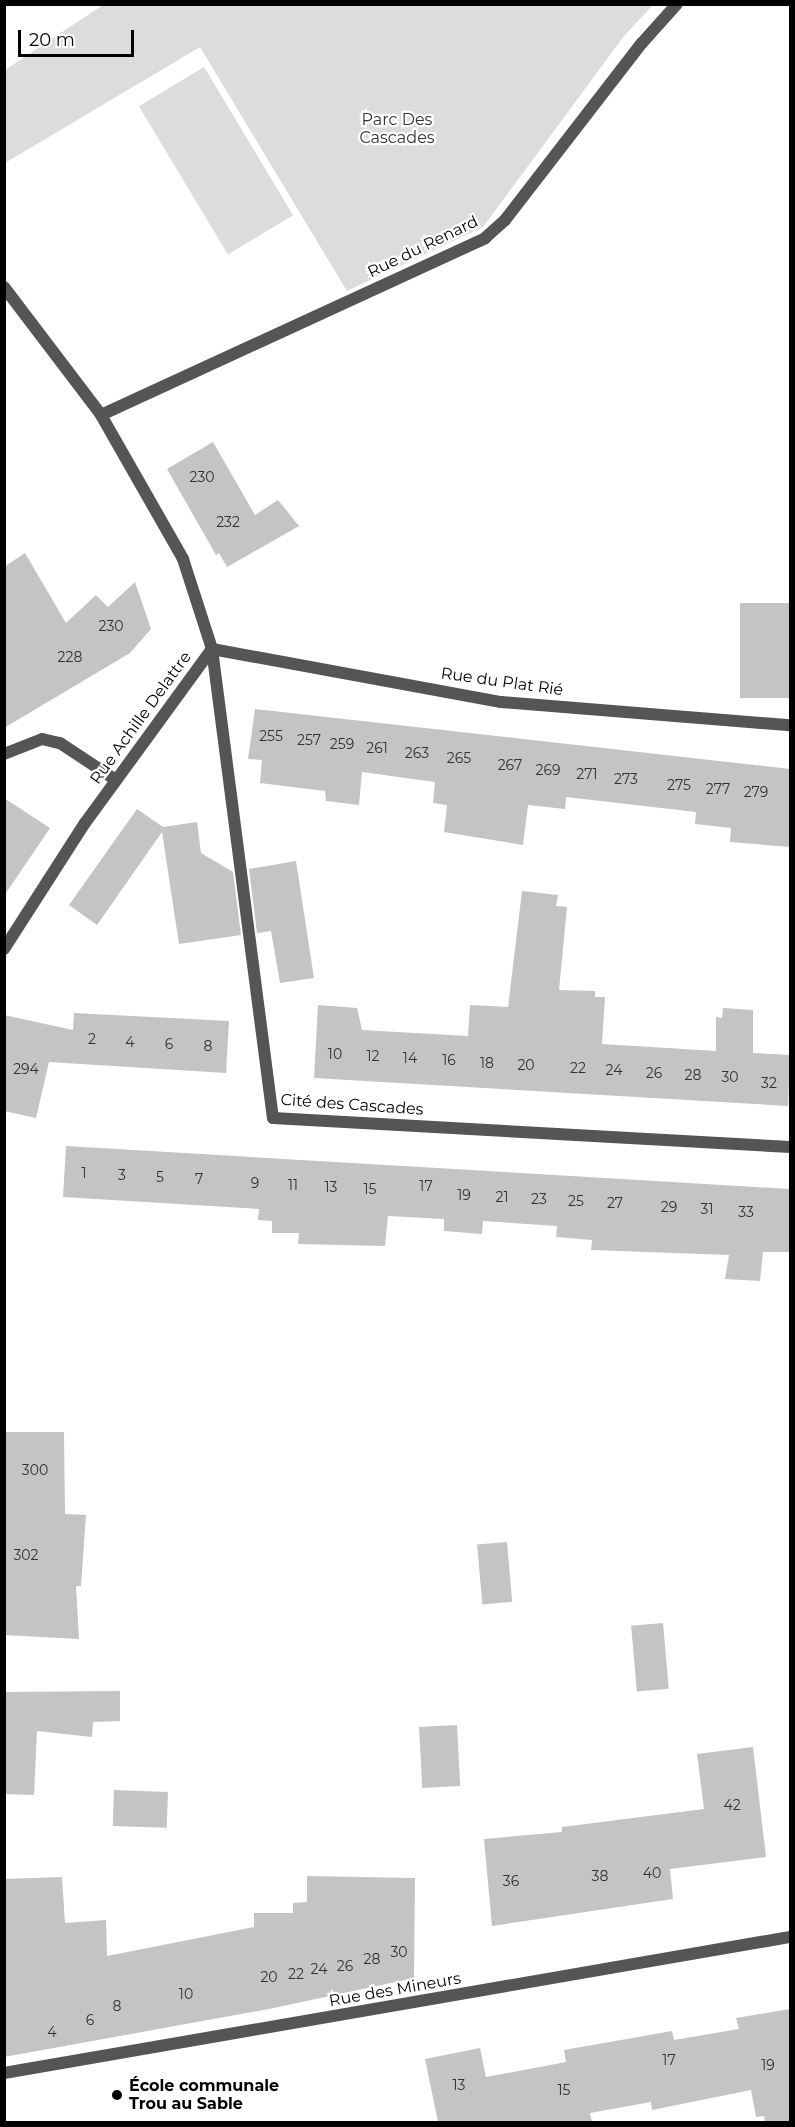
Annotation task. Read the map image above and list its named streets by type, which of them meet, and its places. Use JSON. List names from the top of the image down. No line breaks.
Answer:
{"streets":{"street":["Rue du Renard","Rue du Plat Rié","Rue Achille Delattre","Cité des Cascades","Rue des Mineurs"]},"crossings":[["Rue du Renard","Rue Achille Delattre"],["Rue du Plat Rié","Rue Achille Delattre"],["Rue du Plat Rié","Cité des Cascades"],["Rue Achille Delattre","Cité des Cascades"]],"parks":["Parc Des Cascades"],"places":["École communale Trou au Sable"],"house_numbers":["230","232","230","228","255","257","259","261","263","265","267","269","271","273","275","277","279","2","4","6","8","10","12","14","16","18","20","22","294","24","26","28","30","32","1","3","5","7","9","11","17","13","15","19","21","23","25","27","29","31","33","300","302","42","40","38","36","30","28","26","24","22","20","10","8","6","4","17","19","13","15"],"scale_bar":"20 m"}
